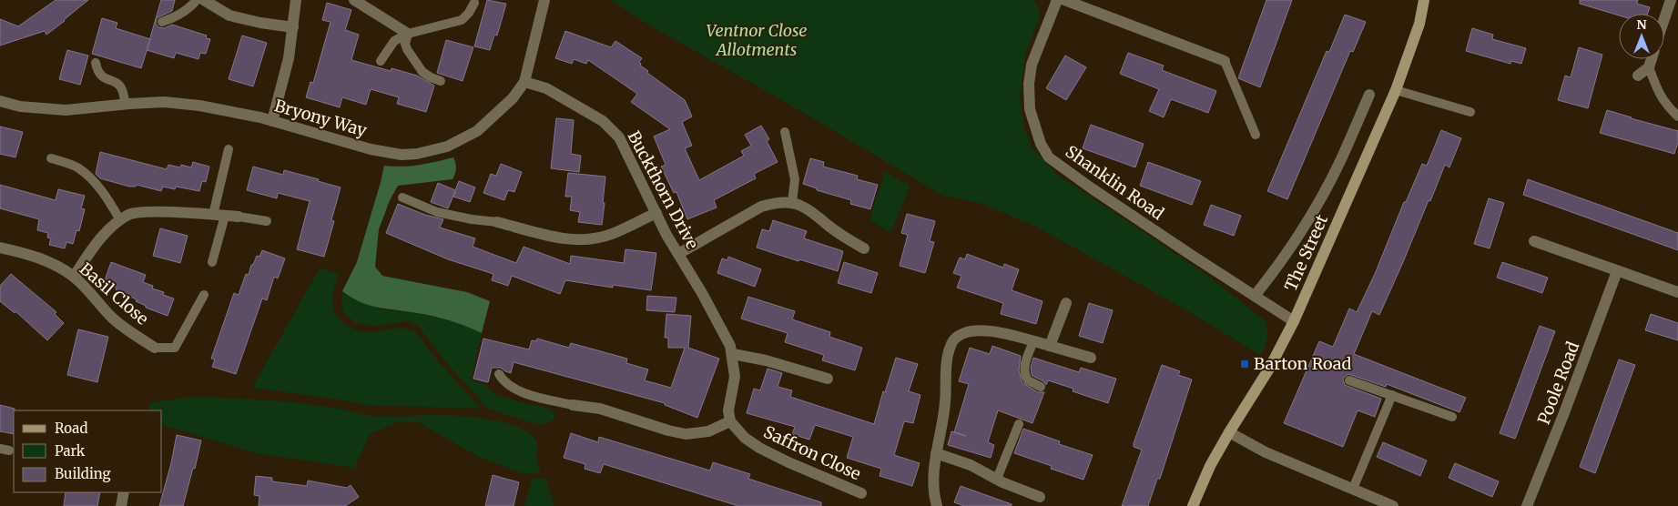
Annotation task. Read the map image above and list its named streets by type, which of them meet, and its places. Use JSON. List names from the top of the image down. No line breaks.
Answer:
{"streets":{"street":["Bryony Way","Shanklin Road","Buckthorn Drive","The Street","Basil Close","Poole Road","Saffron Close"]},"crossings":[["Bryony Way","Buckthorn Drive"],["Shanklin Road","The Street"],["Buckthorn Drive","Saffron Close"]],"parks":["Ventnor Close Allotments"],"places":{"transit":["Barton Road"]},"legend":["Road","Park","Building"],"north":"top"}
